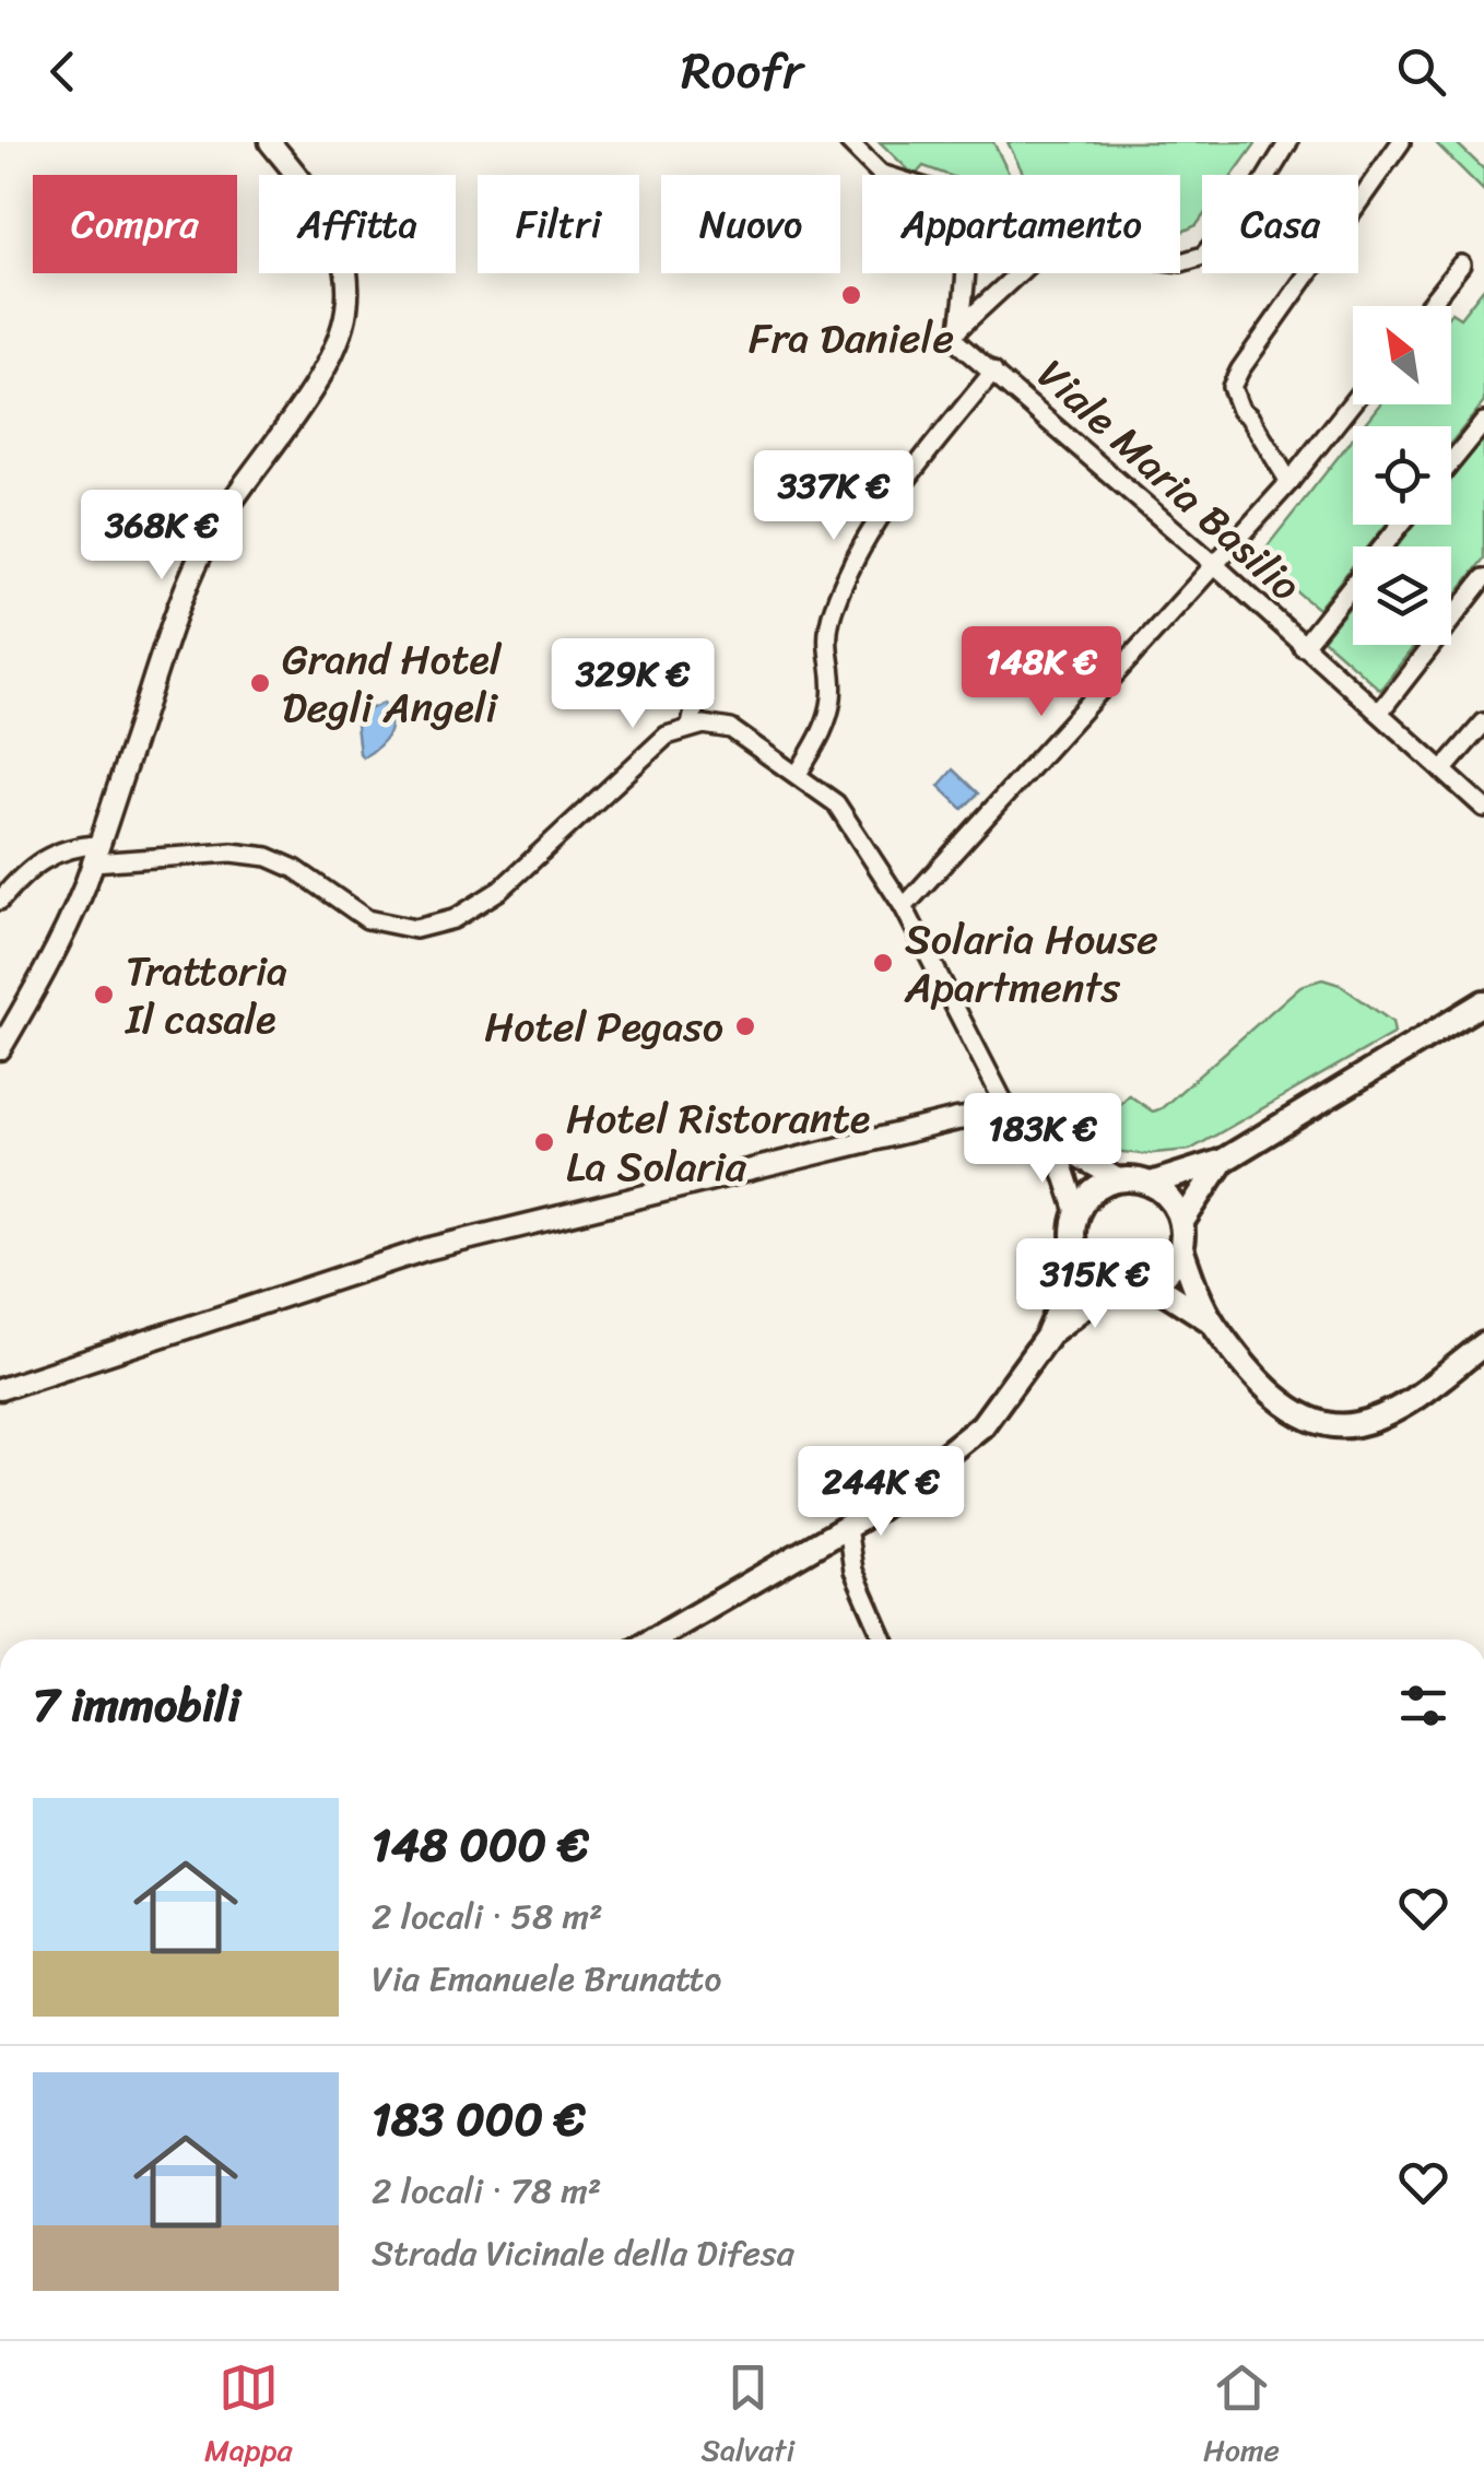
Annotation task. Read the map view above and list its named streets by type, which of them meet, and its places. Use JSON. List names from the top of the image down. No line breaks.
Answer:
{"streets":{"street":["Viale Maria Basilio"]},"places":["Fra Daniele","Grand Hotel Degli Angeli","Solaria House Apartments","Trattoria Il casale","Hotel Pegaso","Hotel Ristorante La Solaria"],"north":"top left","page":{"header":"Roofr","chip":["Compra","Affitta","Filtri","Nuovo","Appartamento","Casa"],"price":["337K €","368K €","148K €","329K €","183K €","315K €","244K €"],"heading":"7 immobili","list":[{"name":"148 000 €","note":"2 locali · 58 m² · Via Emanuele Brunatto"},{"name":"183 000 €","note":"2 locali · 78 m² · Strada Vicinale della Difesa"}],"tabs":["Mappa","Salvati","Home"]}}
